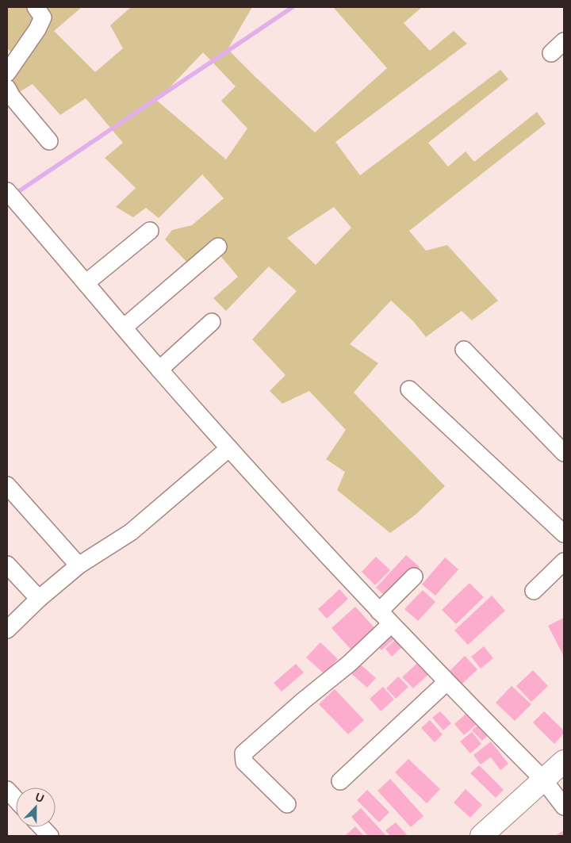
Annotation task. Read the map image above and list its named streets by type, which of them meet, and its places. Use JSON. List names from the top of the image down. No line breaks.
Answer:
{"north":"top"}
